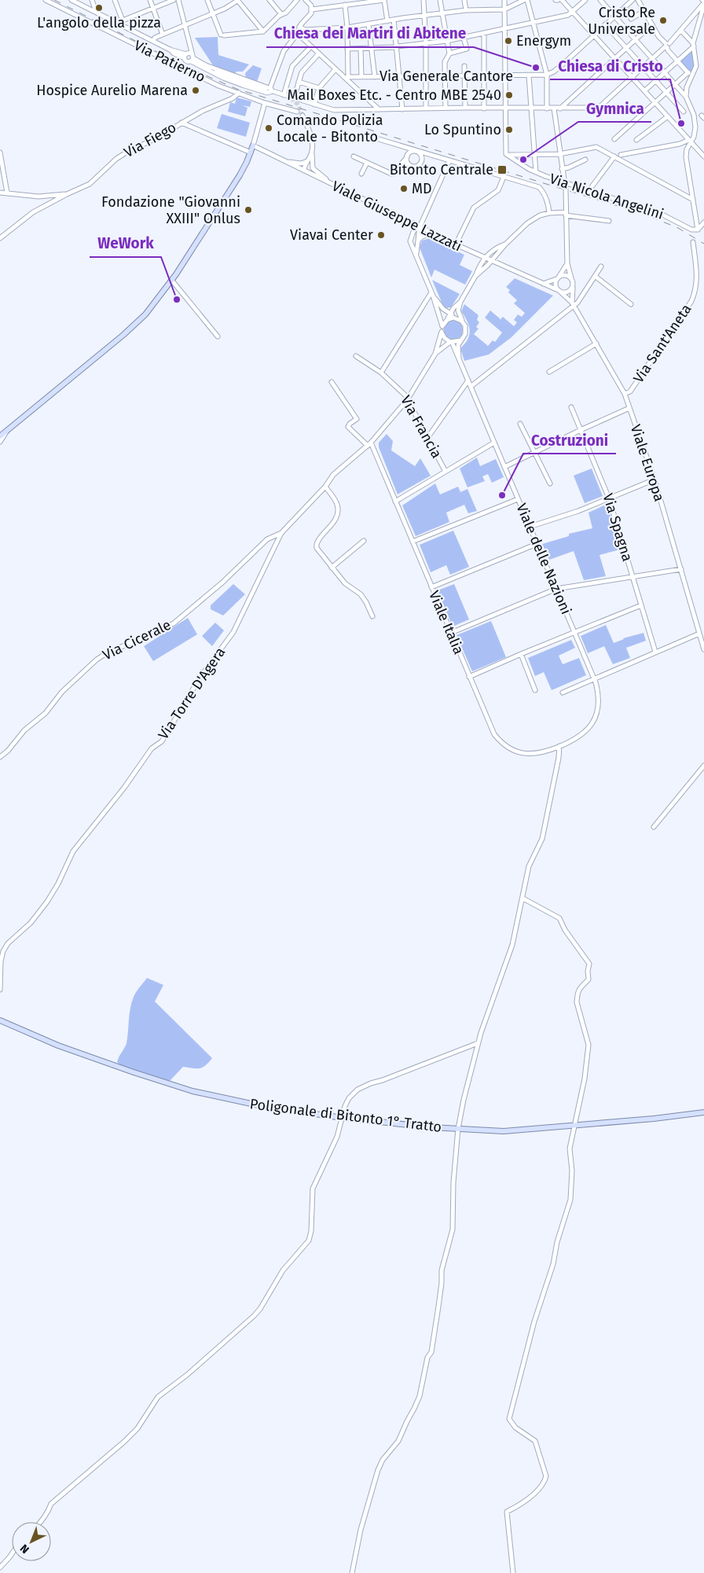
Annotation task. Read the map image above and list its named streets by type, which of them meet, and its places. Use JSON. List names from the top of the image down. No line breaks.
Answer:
{"streets":{"main road":["Poligonale di Bitonto 1° Tratto"],"street":["Via Patierno","Via Generale Cantore","Via Fiego","Via Nicola Angelini","Viale Giuseppe Lazzati","Via Sant'Aneta","Via Francia","Viale Europa","Via Spagna","Viale delle Nazioni","Viale Italia","Via Cicerale","Via Torre D'Agera"]},"crossings":[["Via Patierno","Via Fiego"],["Viale Giuseppe Lazzati","Viale Europa"],["Via Sant'Aneta","Viale Europa"],["Via Francia","Via Torre D'Agera"],["Viale delle Nazioni","Viale Italia"],["Viale Italia","Via Torre D'Agera"],["Via Cicerale","Via Torre D'Agera"]],"places":{"other":["L'angolo della pizza","Cristo Re Universale","Energym","Chiesa dei Martiri di Abitene","Hospice Aurelio Marena","Mail Boxes Etc. - Centro MBE 2540","Chiesa di Cristo","Comando Polizia Locale - Bitonto","Lo Spuntino","Gymnica","MD","Fondazione \"Giovanni XXIII\" Onlus","Viavai Center","WeWork","Costruzioni"],"transit":["Bitonto Centrale"]},"north":"bottom left"}
